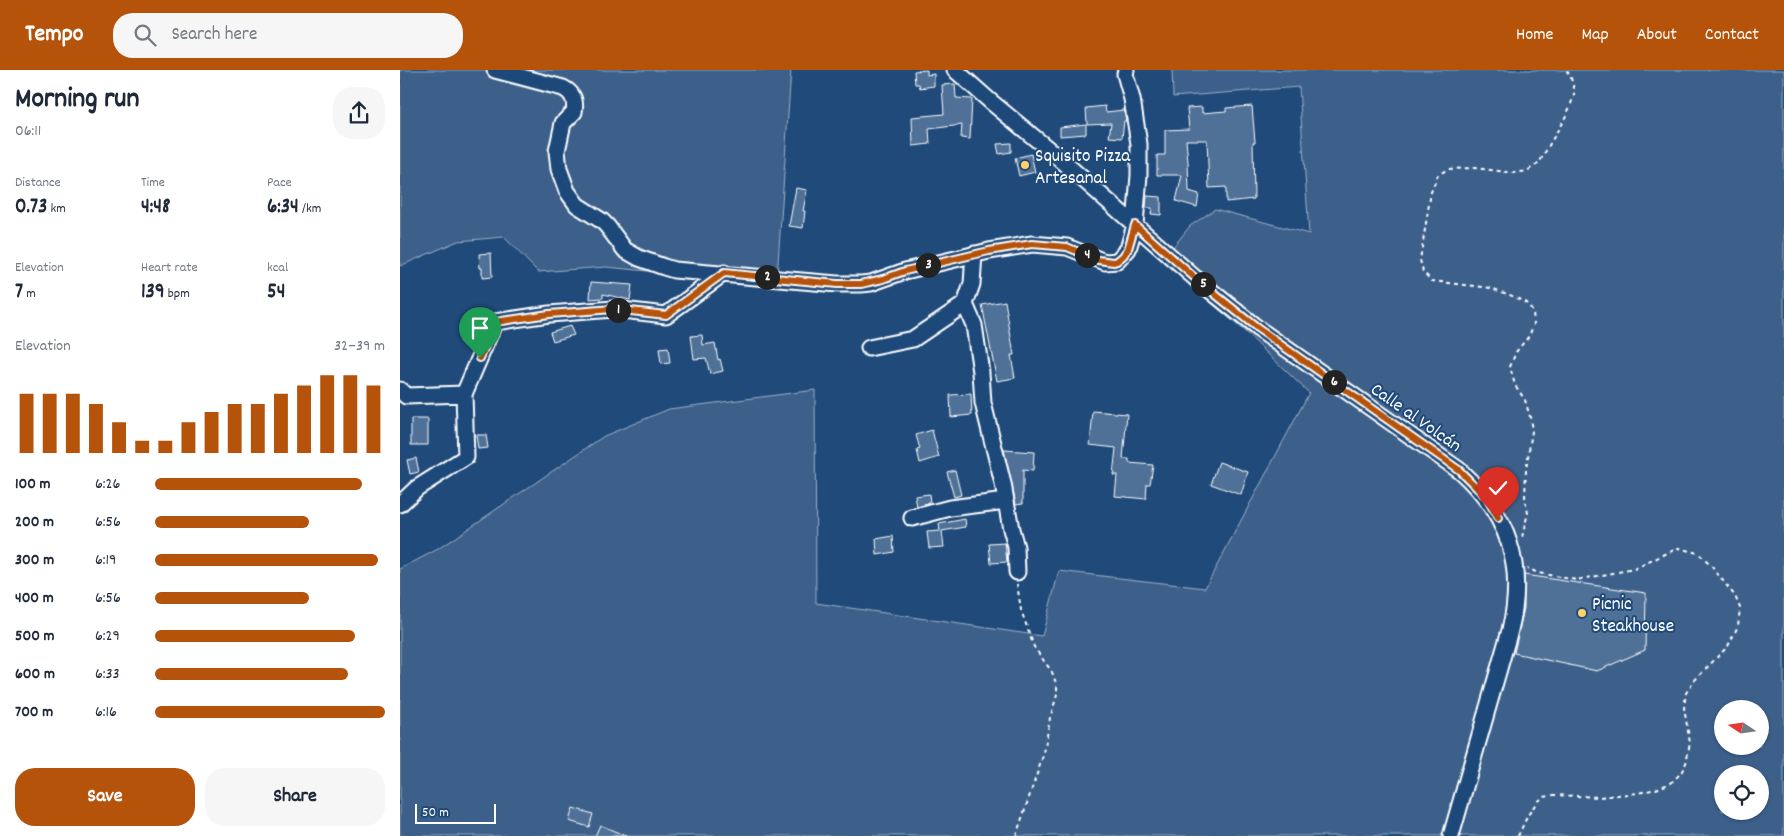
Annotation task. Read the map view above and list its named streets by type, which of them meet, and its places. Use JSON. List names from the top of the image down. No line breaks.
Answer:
{"streets":{"street":["Calle al Volcán"]},"places":["Squisito Pizza Artesanal","Picnic Steakhouse"],"scale_bar":"50 m","north":"left","page":{"header":"Tempo","search":"Search here","nav":["Home","Map","About","Contact"],"heading":["Morning run","06:11"],"stats":[["Distance","0.73 km"],["Time","4:48"],["Pace","6:34 /km"],["Elevation","7 m"],["Heart rate","139 bpm"],["kcal","54"]],"pins":["4","3","2","5","1","6"],"chart":["Elevation","32–39 m"],"list":[{"name":"100 m","note":"6:26"},{"name":"200 m","note":"6:56"},{"name":"300 m","note":"6:19"},{"name":"400 m","note":"6:56"},{"name":"500 m","note":"6:29"},{"name":"600 m","note":"6:33"},{"name":"700 m","note":"6:16"}],"buttons":["Save","Share"],"scale":"50 m"}}
